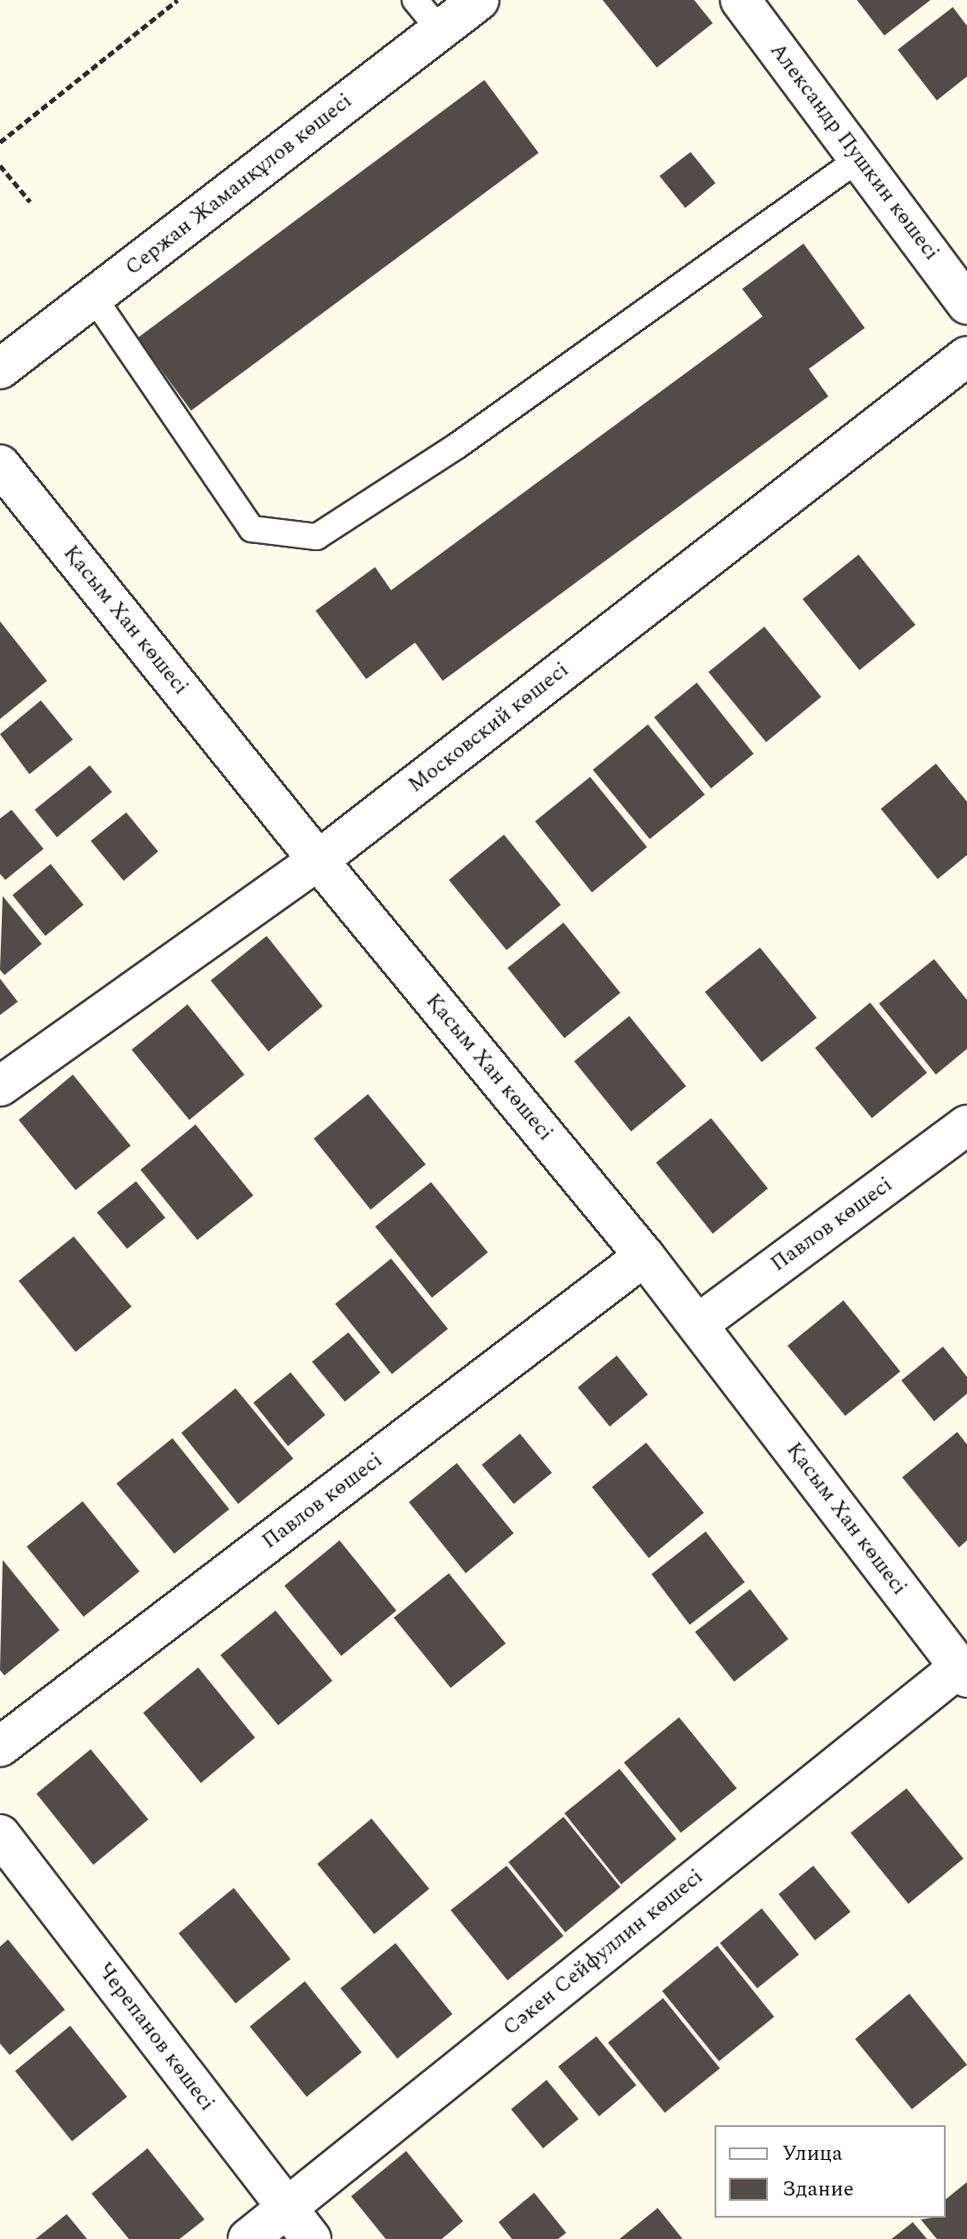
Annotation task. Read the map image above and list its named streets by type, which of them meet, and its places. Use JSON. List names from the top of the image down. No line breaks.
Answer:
{"streets":{"street":["Александр Пушкин көшесі","Сержан Жаманқұлов көшесі","Қасым Хан көшесі","Московский көшесі","Павлов көшесі","Сәкен Сейфуллин көшесі","Черепанов көшесі"]},"crossings":[["Қасым Хан көшесі","Московский көшесі"],["Қасым Хан көшесі","Павлов көшесі"],["Қасым Хан көшесі","Сәкен Сейфуллин көшесі"],["Сәкен Сейфуллин көшесі","Черепанов көшесі"]],"legend":["Улица","Здание"]}
